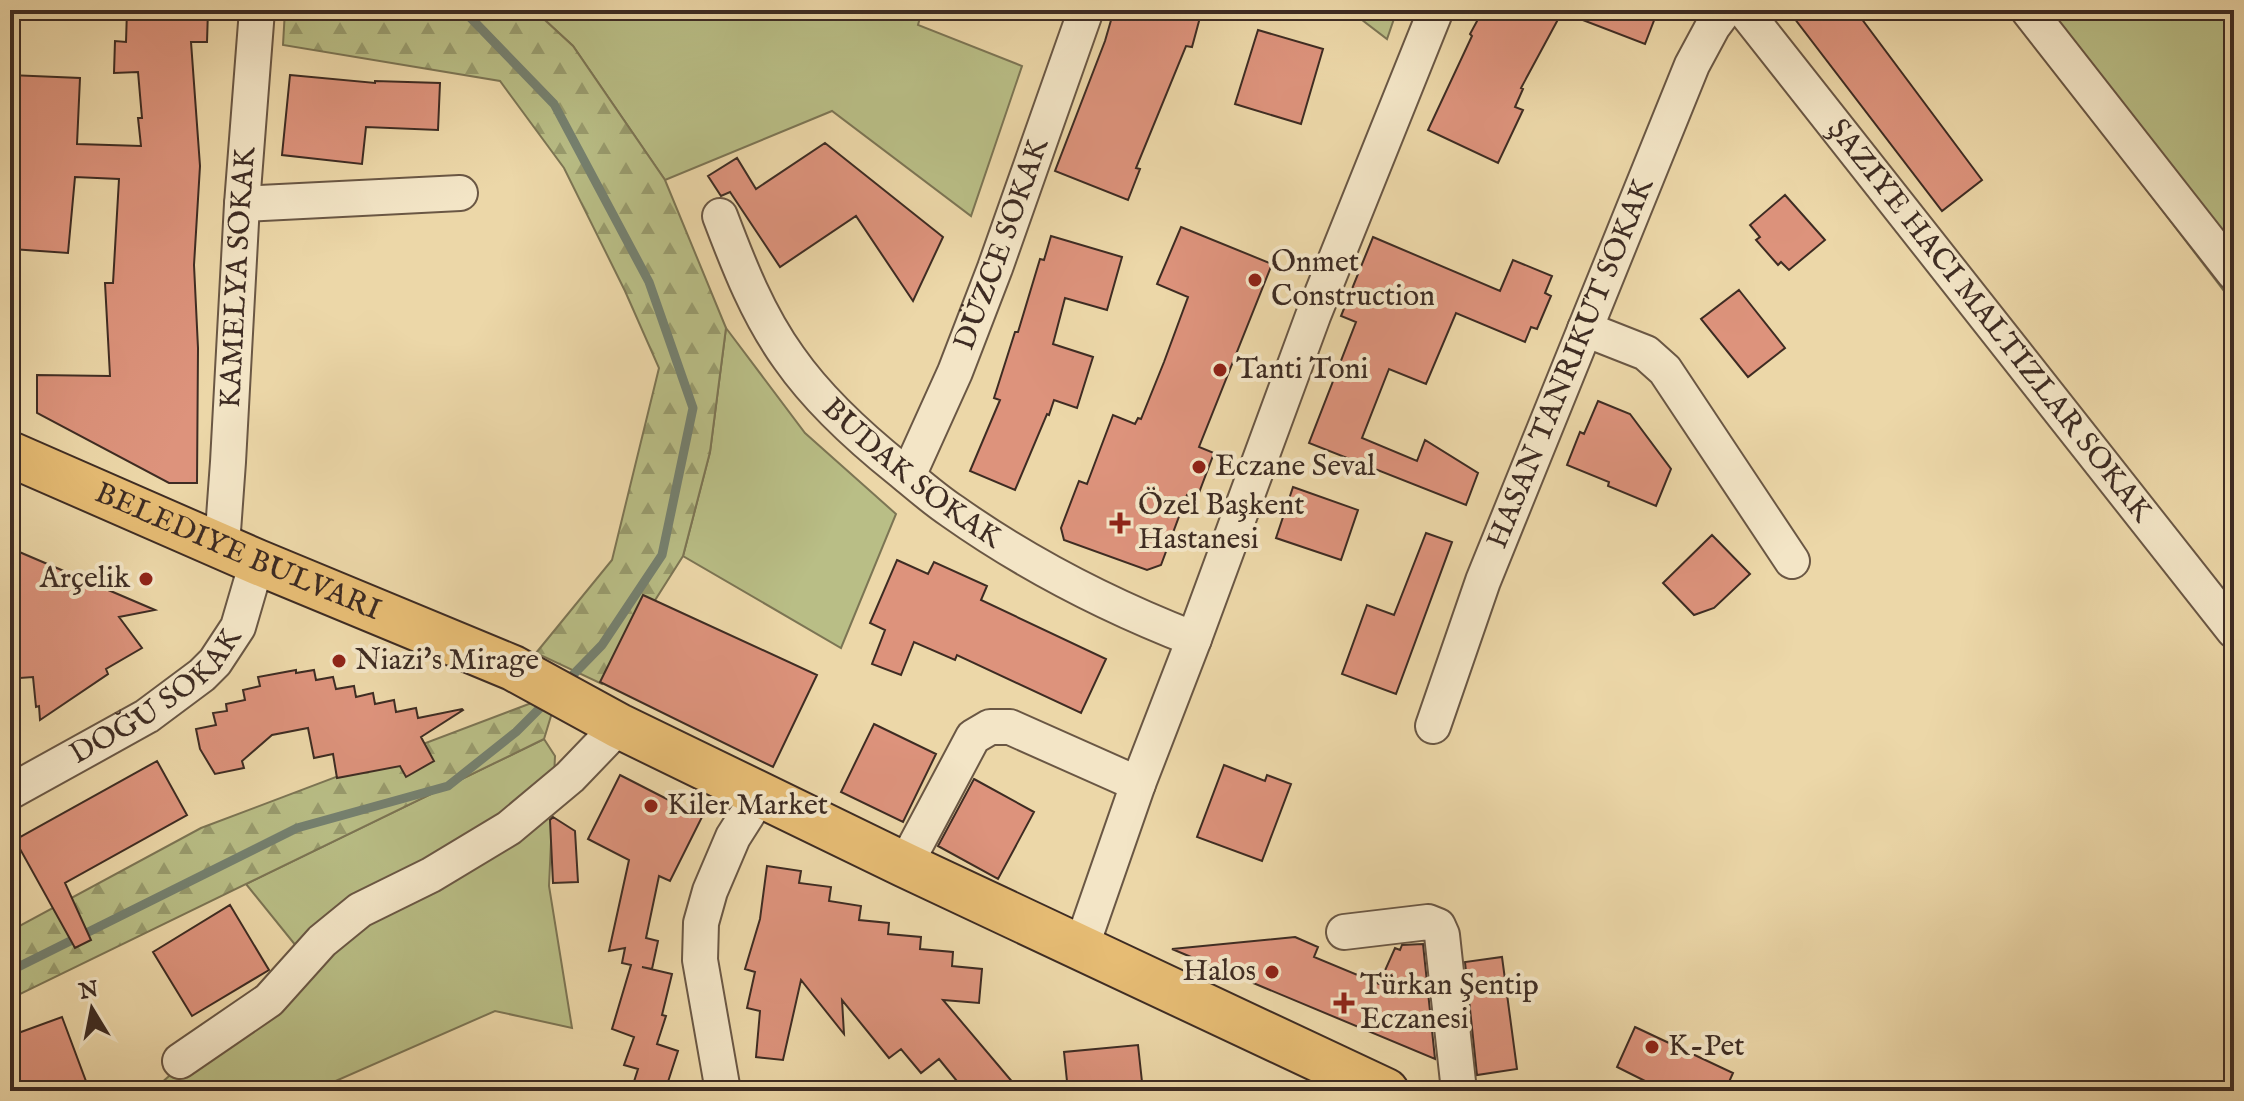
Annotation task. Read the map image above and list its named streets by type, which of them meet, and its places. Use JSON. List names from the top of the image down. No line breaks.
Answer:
{"streets":{"street":["DÜZCE SOKAK","KAMELYA SOKAK","HASAN TANRIKUT SOKAK","BUDAK SOKAK","DOĞU SOKAK"]},"crossings":[["DÜZCE SOKAK","BUDAK SOKAK"],["KAMELYA SOKAK","DOĞU SOKAK"]],"places":{"other":["Onmet Construction","Tanti Toni","Eczane Seval","Arçelik","Niazi's Mirage","Kiler Market","Halos","K-Pet"],"health":["Özel Başkent Hastanesi","Türkan Şentip Eczanesi"]},"north":"top"}
